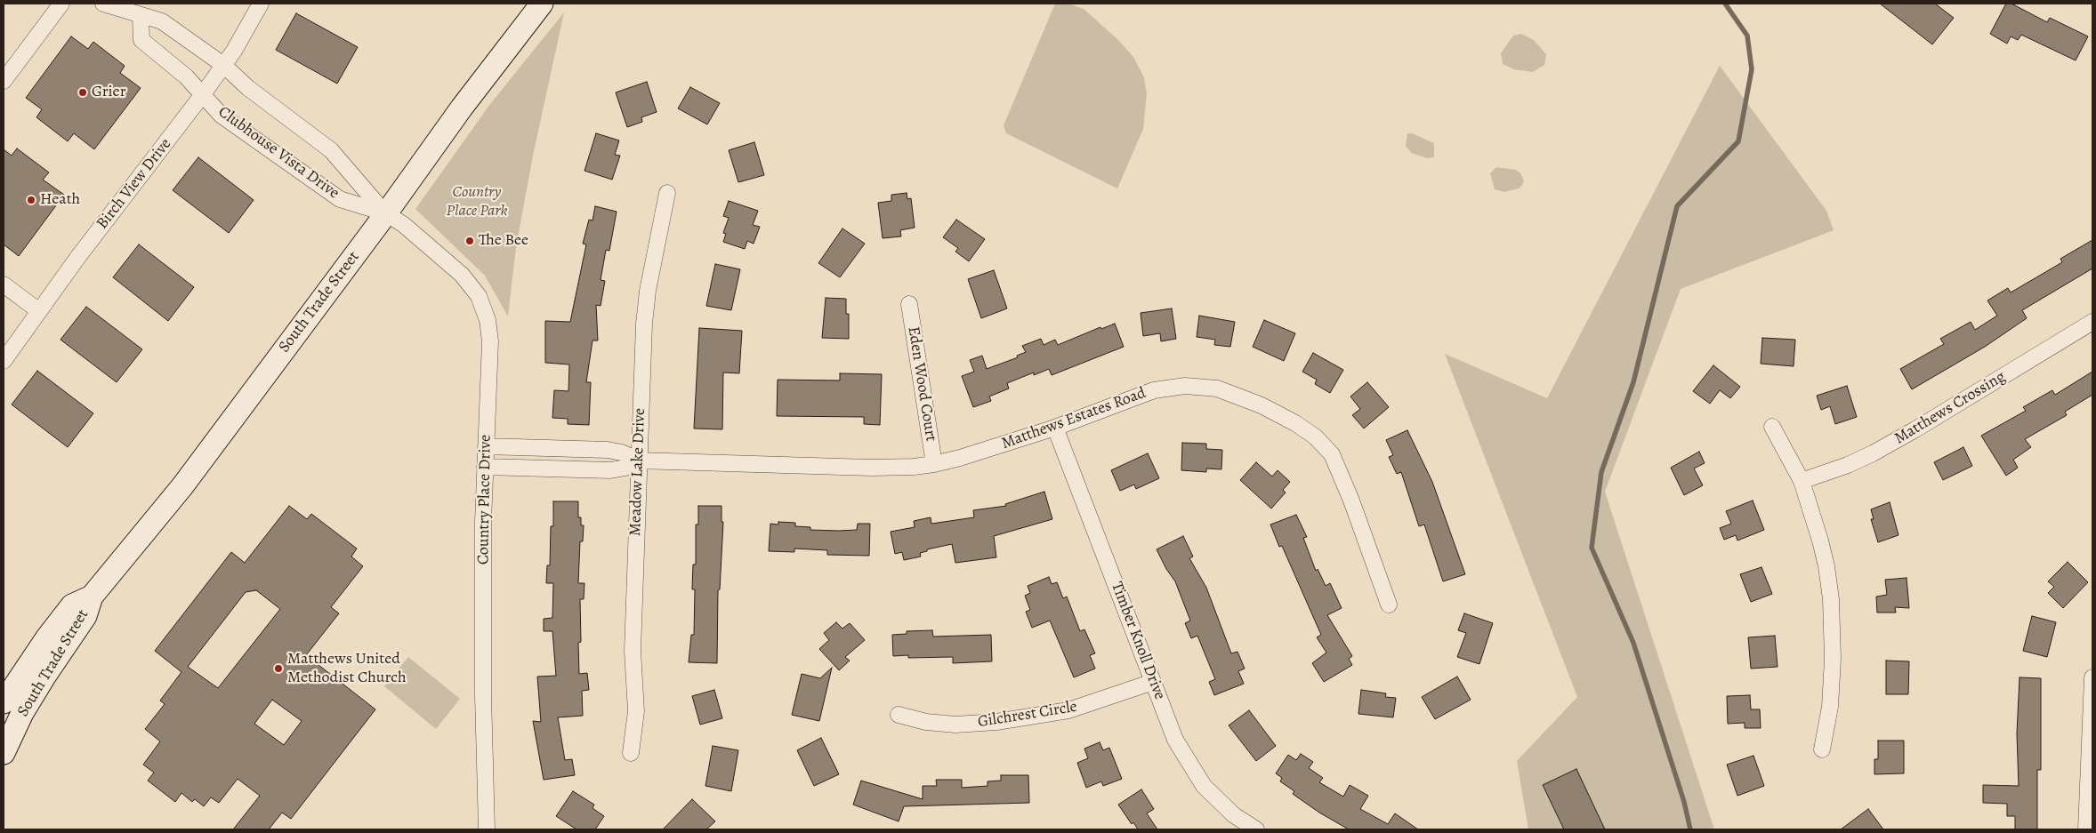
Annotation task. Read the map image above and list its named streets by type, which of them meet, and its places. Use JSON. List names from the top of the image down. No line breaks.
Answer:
{"streets":{"main road":["South Trade Street"],"street":["Clubhouse Vista Drive","Birch View Drive","Eden Wood Court","Matthews Crossing","Matthews Estates Road","Meadow Lake Drive","Country Place Drive","Timber Knoll Drive","Gilchrest Circle"]},"crossings":[["Clubhouse Vista Drive","Birch View Drive"],["Clubhouse Vista Drive","South Trade Street"],["Clubhouse Vista Drive","Country Place Drive"],["South Trade Street","Country Place Drive"],["Eden Wood Court","Matthews Estates Road"],["Matthews Estates Road","Meadow Lake Drive"],["Matthews Estates Road","Country Place Drive"],["Matthews Estates Road","Timber Knoll Drive"],["Timber Knoll Drive","Gilchrest Circle"]],"parks":["Country Place Park"],"places":["Grier","Heath","The Bee","Matthews United Methodist Church"]}
